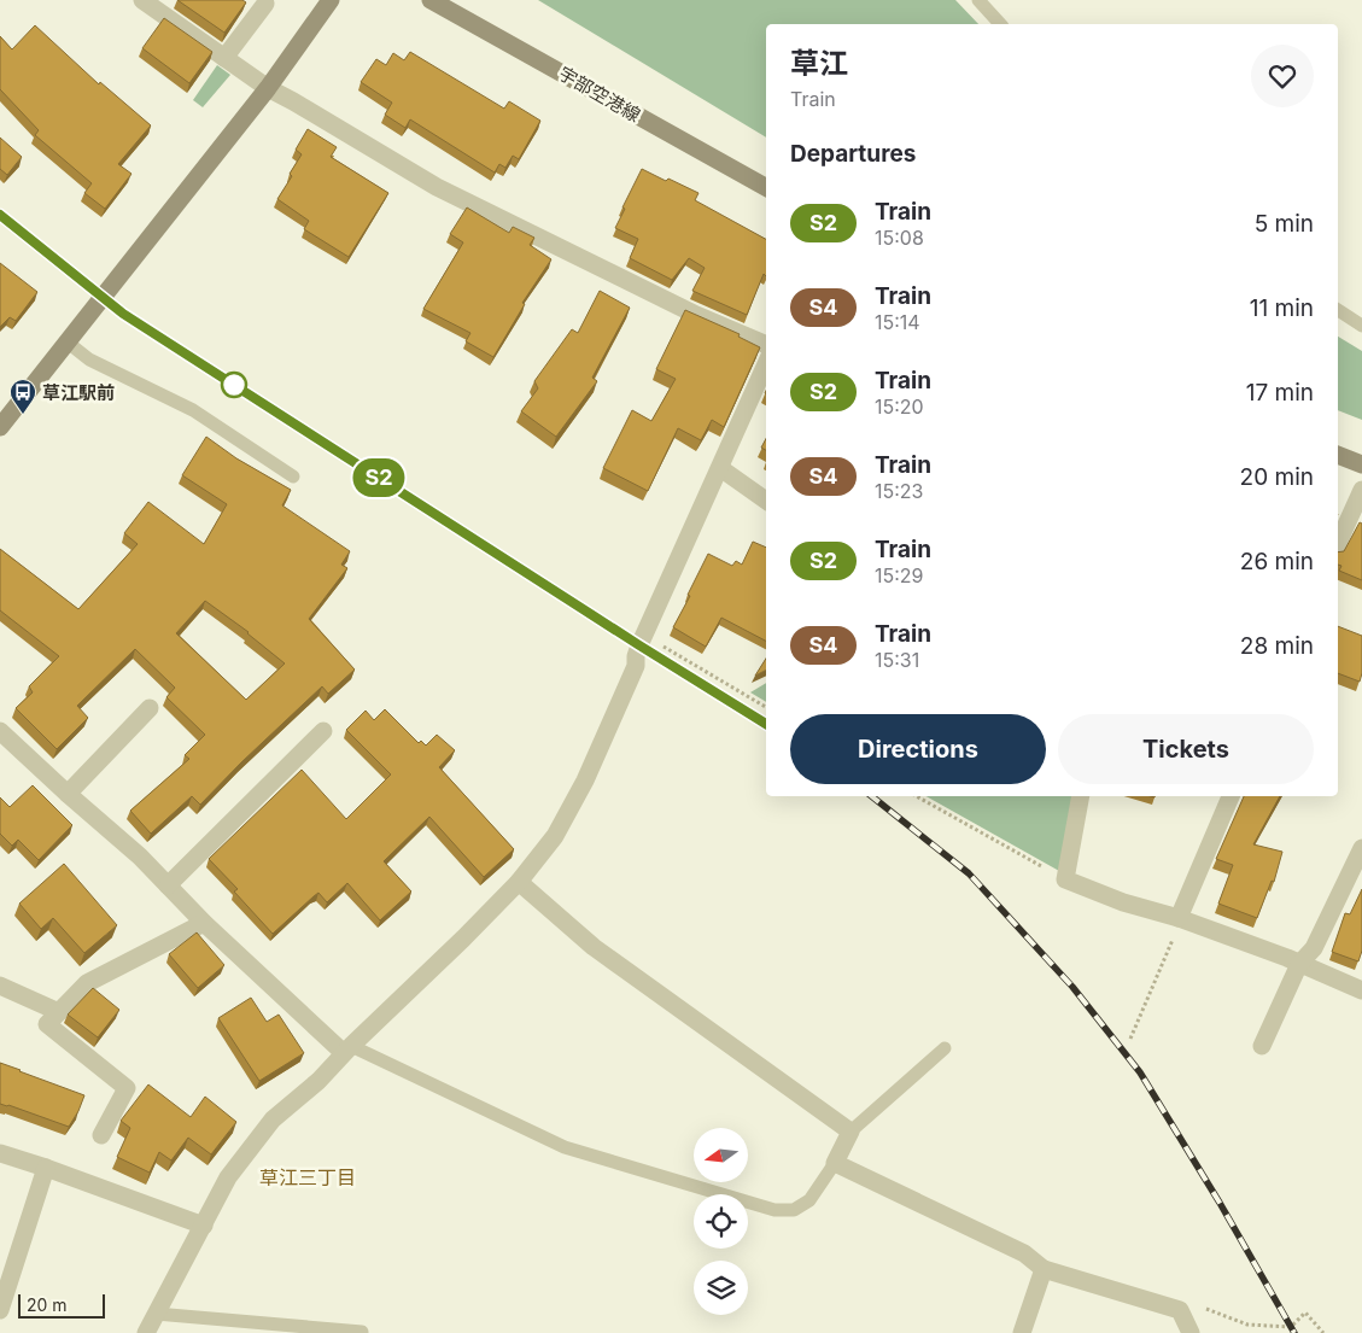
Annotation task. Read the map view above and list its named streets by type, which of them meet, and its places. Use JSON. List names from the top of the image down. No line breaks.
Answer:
{"streets":{"street":["宇部空港線"]},"districts":["草江三丁目"],"places":{"bus stop":["草江駅前"]},"scale_bar":"20 m","north":"left","page":{"on_map":"S2","heading":[["草江","Train"],"Departures"],"list":[{"mark":"S2","name":"Train","note":"15:08","value":"5 min"},{"mark":"S4","name":"Train","note":"15:14","value":"11 min"},{"mark":"S2","name":"Train","note":"15:20","value":"17 min"},{"mark":"S4","name":"Train","note":"15:23","value":"20 min"},{"mark":"S2","name":"Train","note":"15:29","value":"26 min"},{"mark":"S4","name":"Train","note":"15:31","value":"28 min"}],"buttons":["Directions","Tickets"],"scale":"20 m"}}
